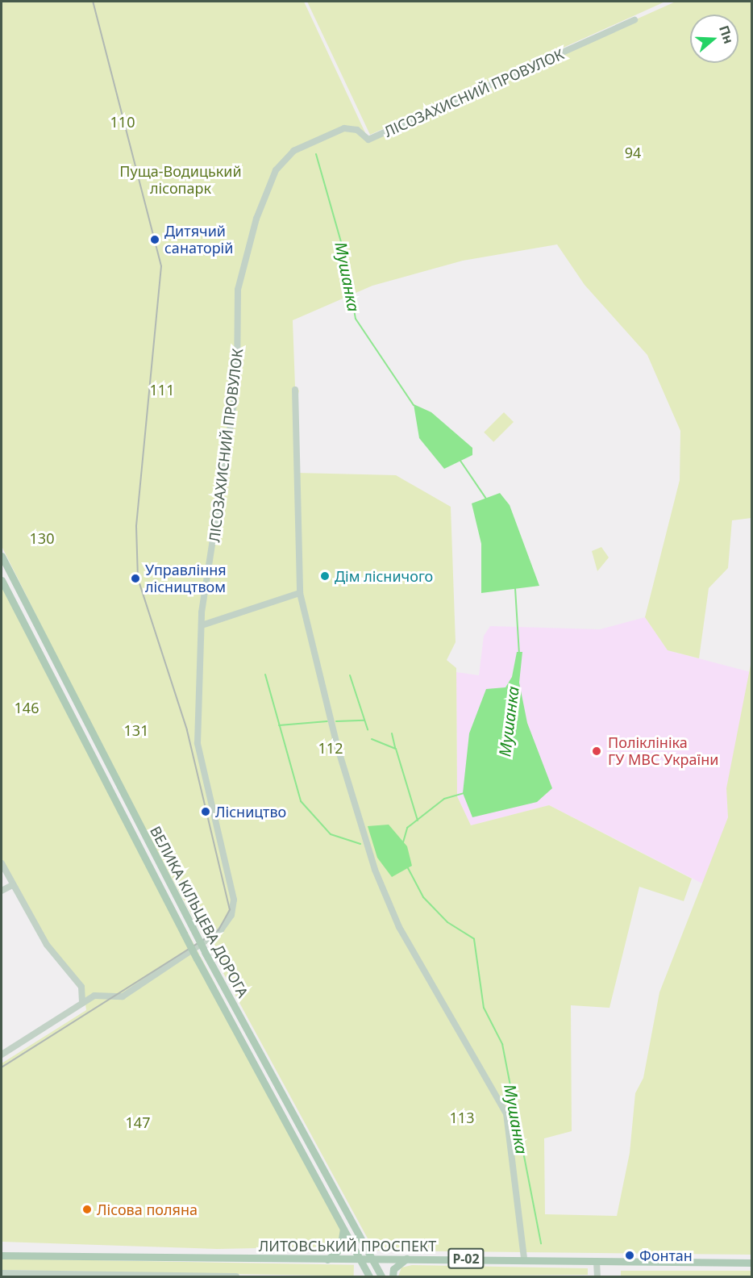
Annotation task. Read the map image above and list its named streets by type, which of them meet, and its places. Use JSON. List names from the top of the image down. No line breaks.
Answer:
{"streets":{"main road":["ВЕЛИКА КІЛЬЦЕВА ДОРОГА","ЛИТОВСЬКИЙ ПРОСПЕКТ","Р-02"],"street":["ЛІСОЗАХИСНИЙ ПРОВУЛОК"]},"crossings":[["ВЕЛИКА КІЛЬЦЕВА ДОРОГА","ЛИТОВСЬКИЙ ПРОСПЕКТ"]],"water":["Мушанка"],"parks":["110","94","Пуща-Водицький лісопарк","111","130","146","131","112","113","147"],"places":["Дитячий санаторій","Дім лісничого","Управління лісництвом","Поліклініка ГУ МВС України","Лісництво","Лісова поляна","Фонтан"],"north":"right"}
